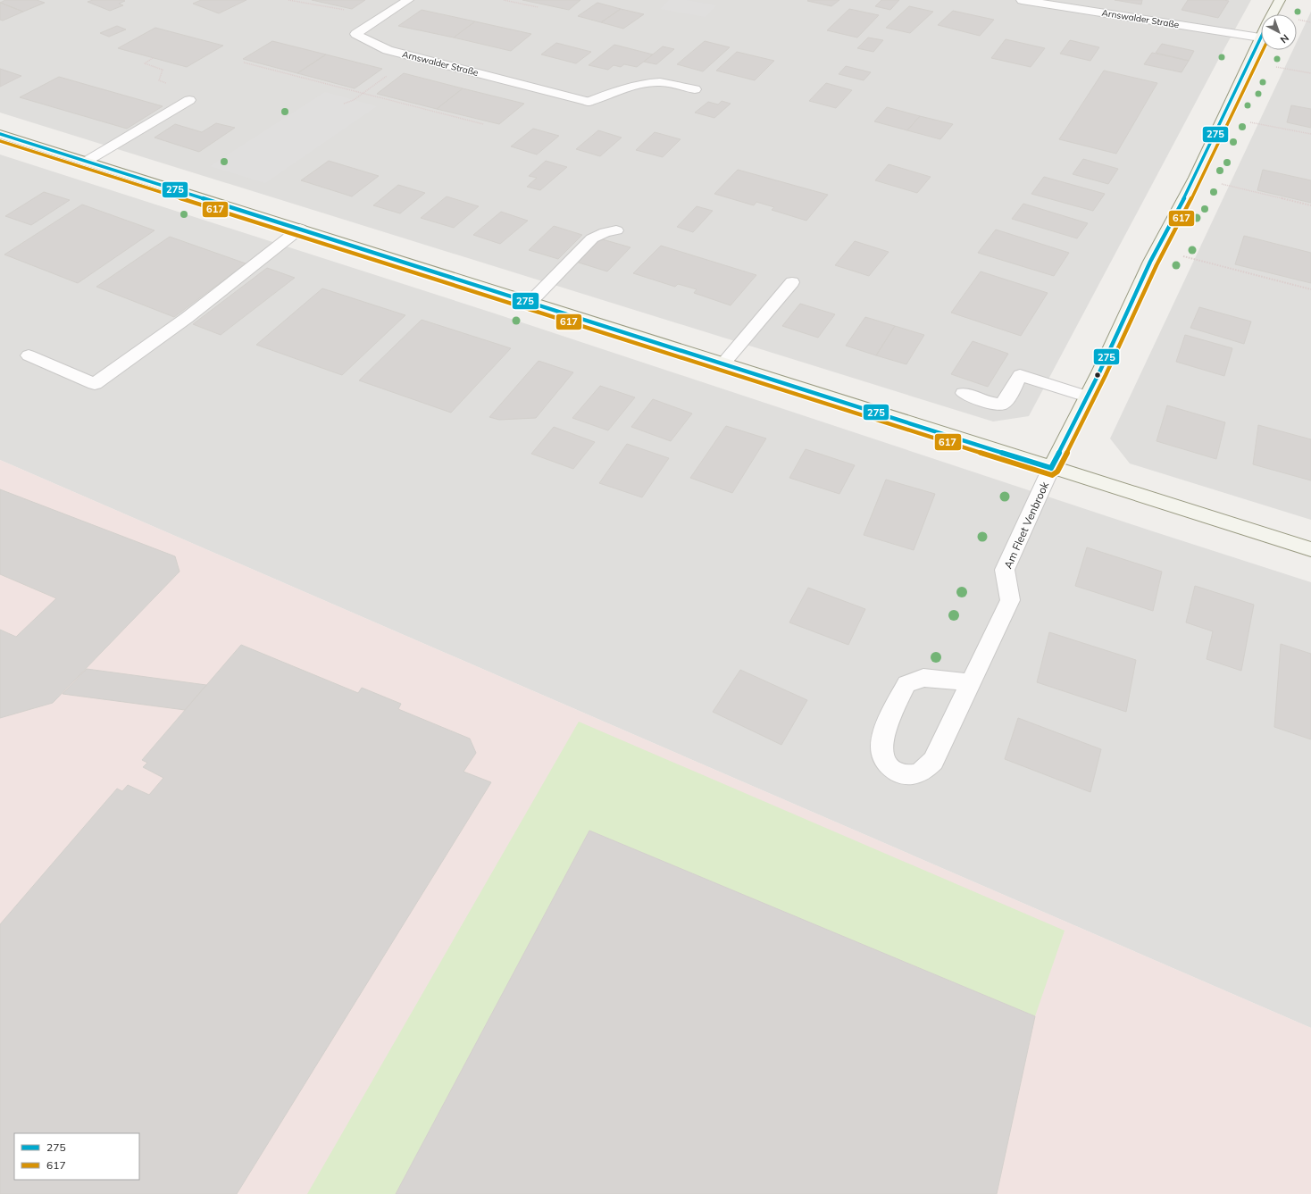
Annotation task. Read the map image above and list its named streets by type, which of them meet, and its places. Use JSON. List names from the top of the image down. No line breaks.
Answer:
{"streets":{"street":["Arnswalder Straße","Am Fleet Venbrook"]},"lines":["transit line 275","transit line 617"],"legend":["275","617"],"north":"bottom right"}
